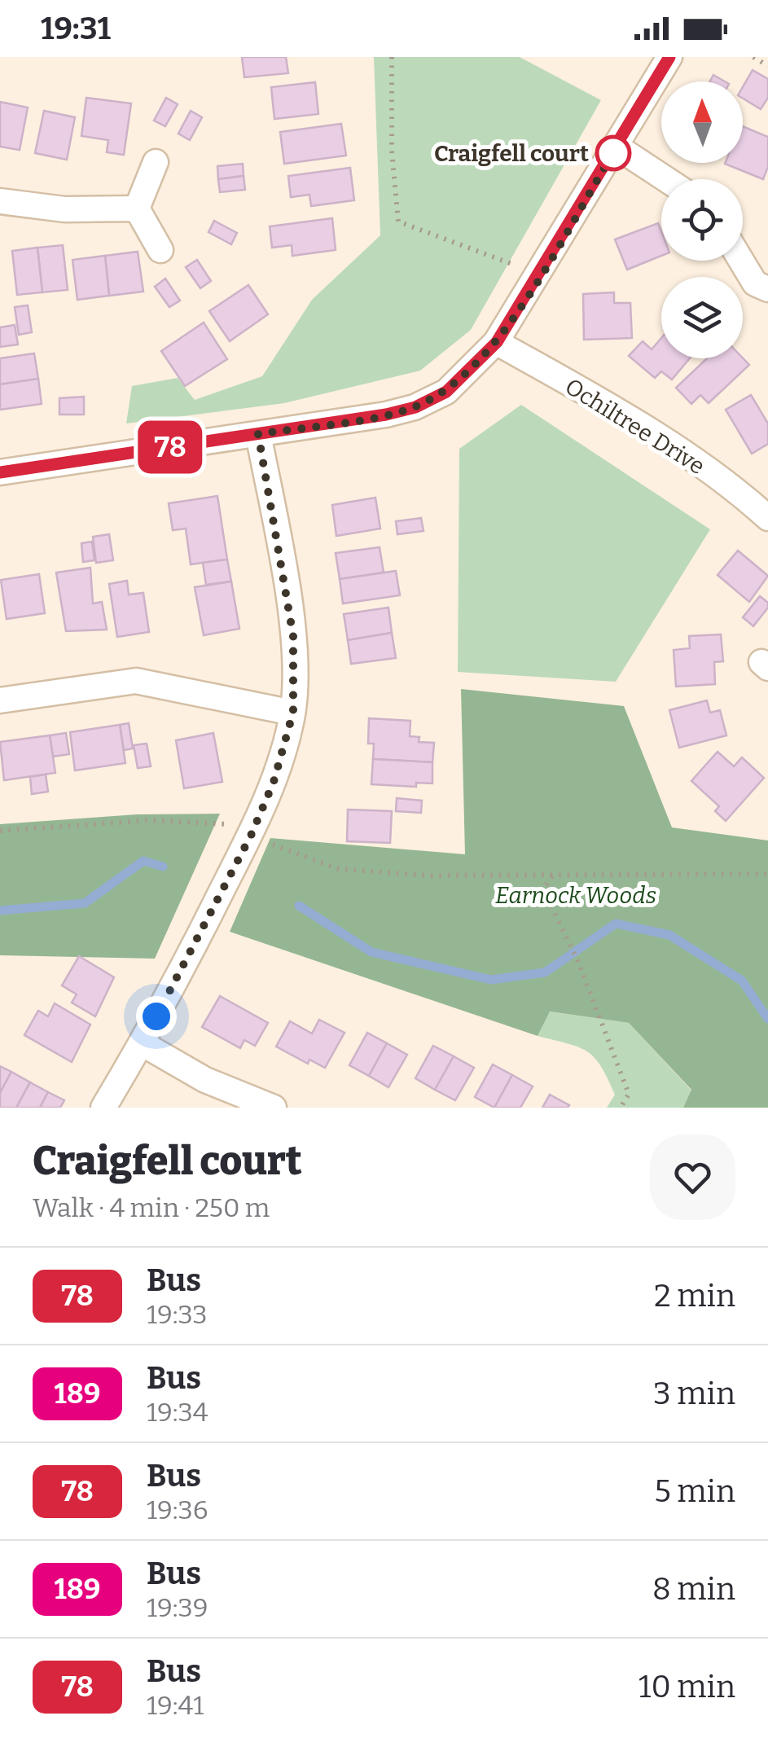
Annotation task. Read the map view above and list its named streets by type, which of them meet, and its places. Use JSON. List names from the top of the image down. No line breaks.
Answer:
{"streets":{"street":["Ochiltree Drive"]},"parks":["Earnock Woods"],"places":["Craigfell court"],"lines":["bus line 78"],"north":"top","page":{"status":"19:31","on_map":"78","heading":["Craigfell court","Walk · 4 min · 250 m"],"list":[{"mark":"78","name":"Bus","note":"19:33","value":"2 min"},{"mark":"189","name":"Bus","note":"19:34","value":"3 min"},{"mark":"78","name":"Bus","note":"19:36","value":"5 min"},{"mark":"189","name":"Bus","note":"19:39","value":"8 min"},{"mark":"78","name":"Bus","note":"19:41","value":"10 min"}]}}
